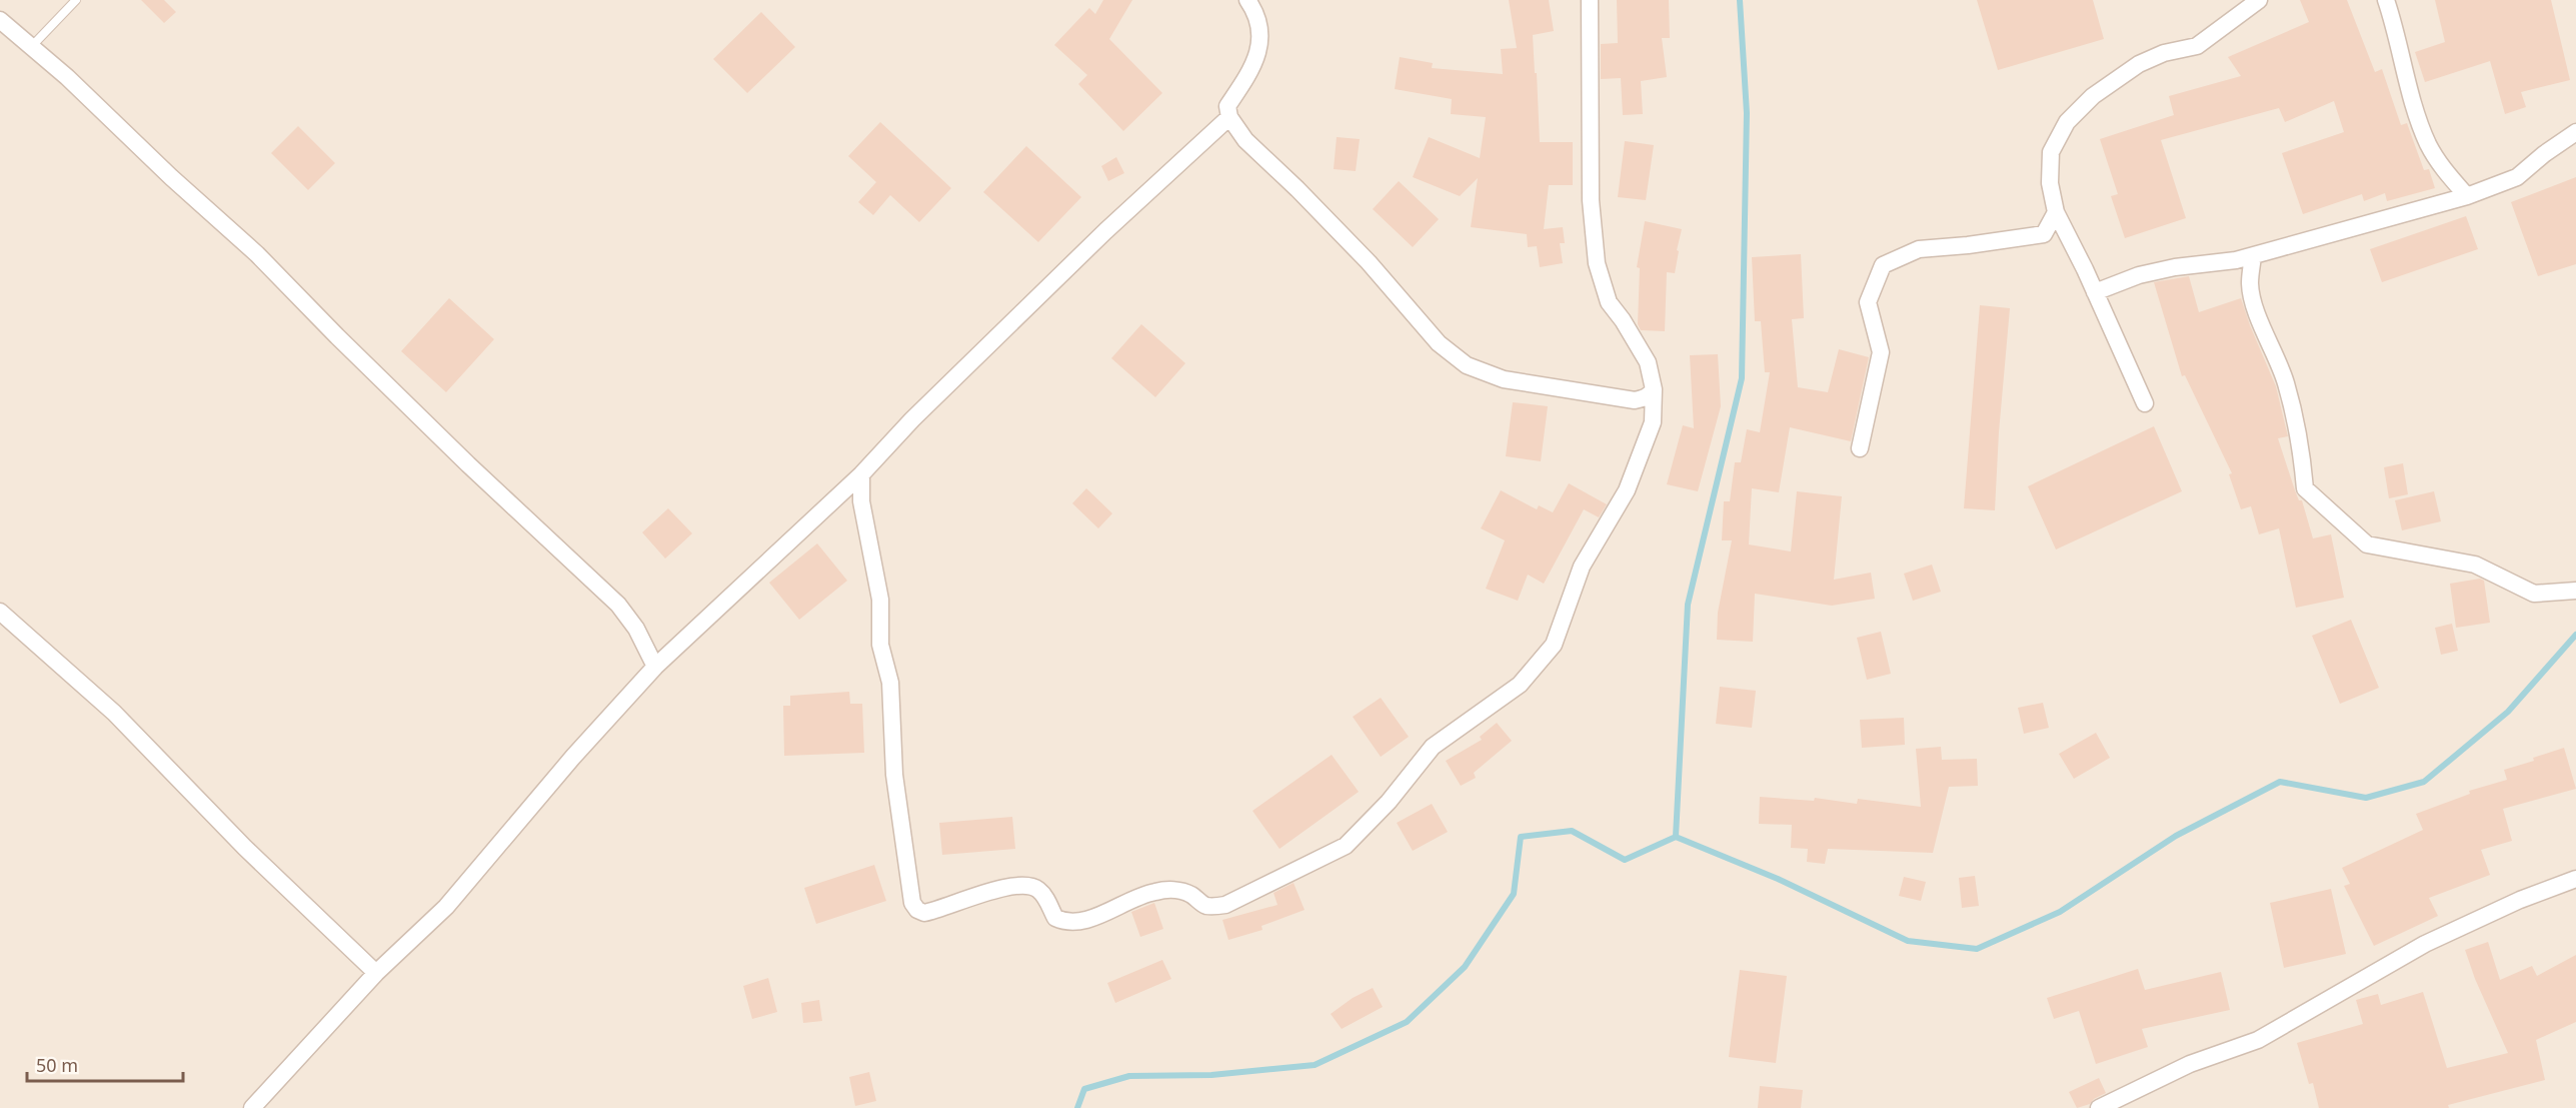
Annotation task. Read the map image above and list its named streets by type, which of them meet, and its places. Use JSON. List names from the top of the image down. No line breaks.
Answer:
{"scale_bar":"50 m"}
